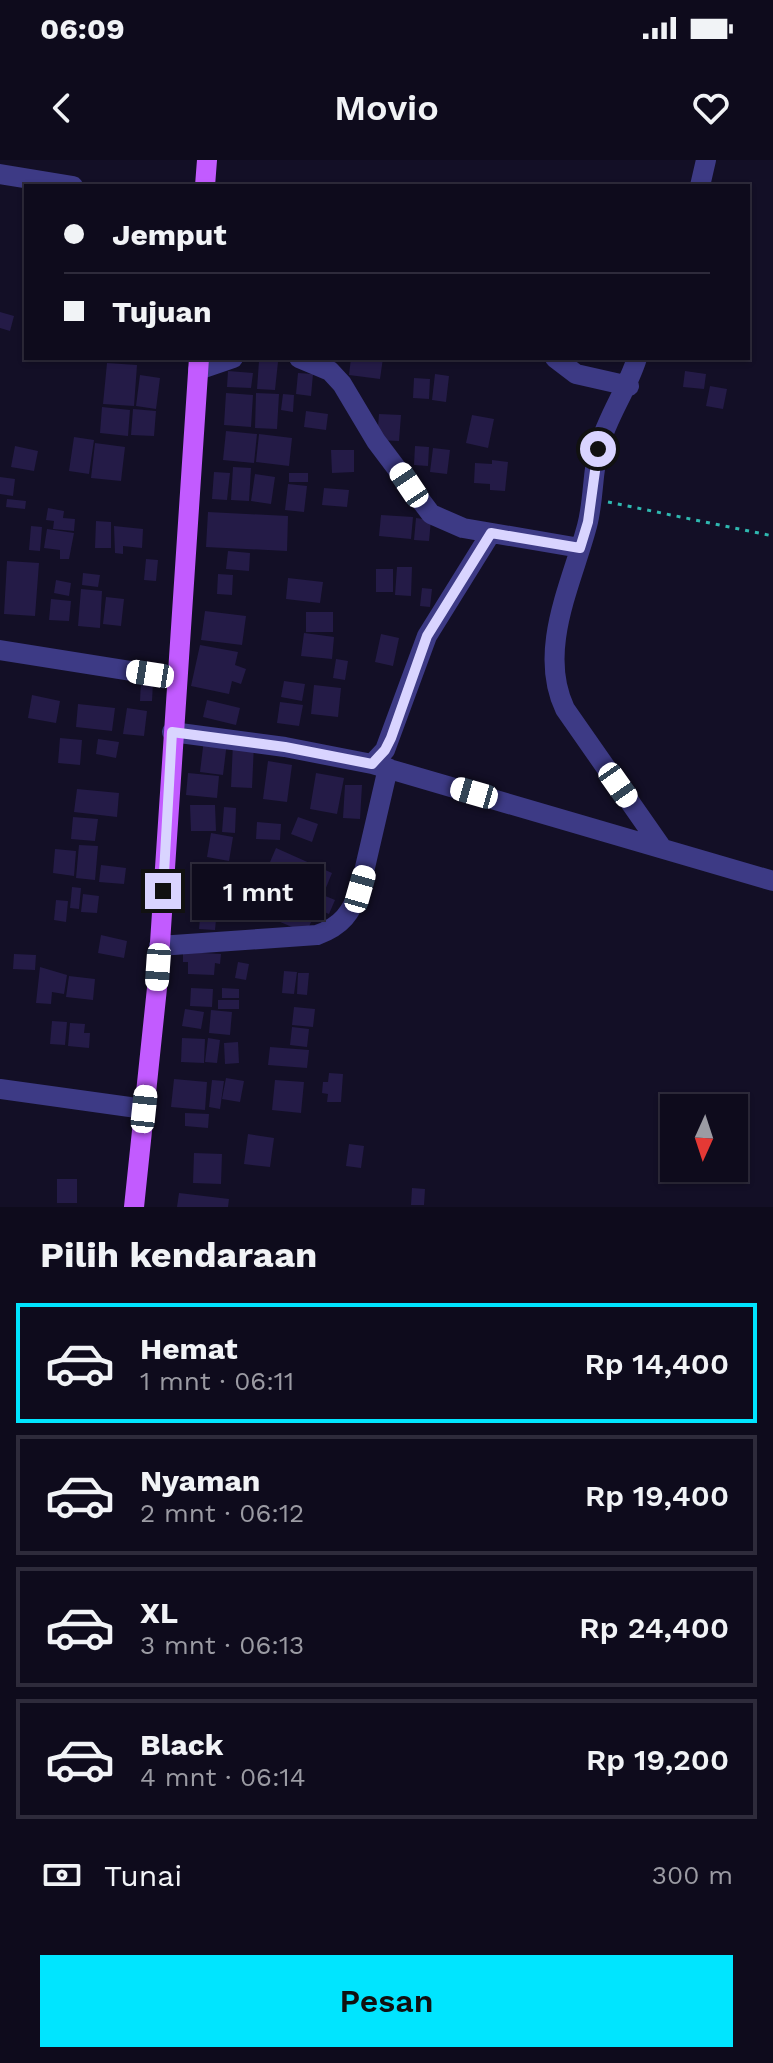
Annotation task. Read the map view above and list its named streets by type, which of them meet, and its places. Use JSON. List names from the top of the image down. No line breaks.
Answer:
{"north":"bottom","page":{"status":"06:09","header":"Movio","banner":["Jemput","Tujuan"],"bubble":"1 mnt","heading":"Pilih kendaraan","list":[{"name":"Hemat","note":"1 mnt · 06:11","value":"Rp 14,400"},{"name":"Nyaman","note":"2 mnt · 06:12","value":"Rp 19,400"},{"name":"XL","note":"3 mnt · 06:13","value":"Rp 24,400"},{"name":"Black","note":"4 mnt · 06:14","value":"Rp 19,200"}],"pay":["Tunai","300 m"],"buttons":"Pesan"}}
